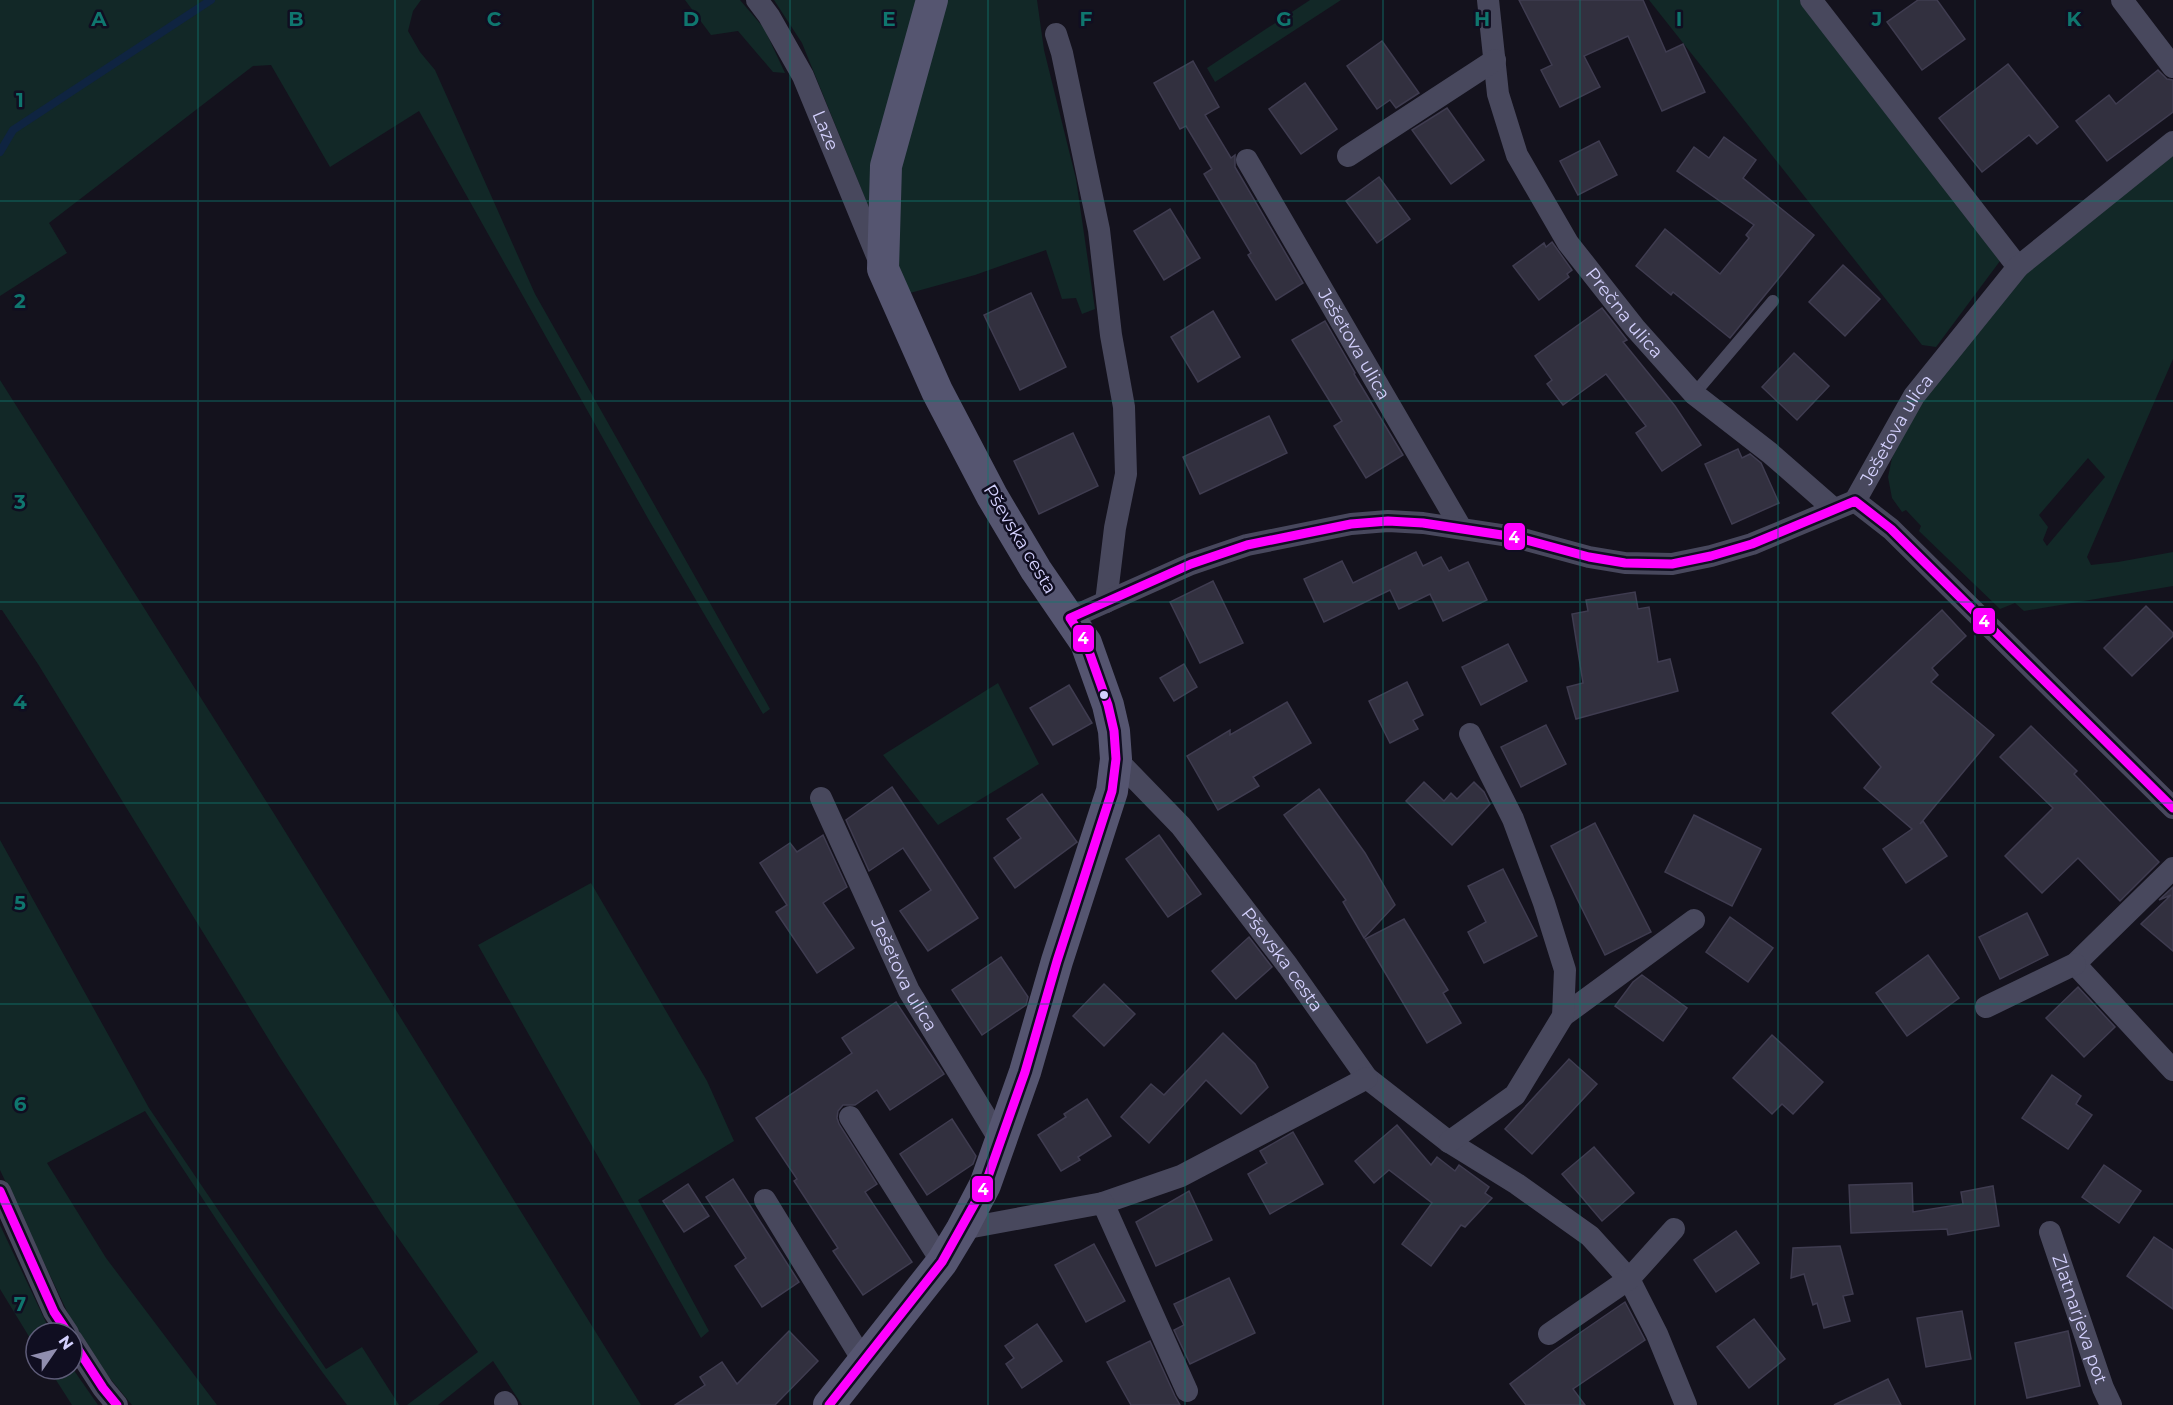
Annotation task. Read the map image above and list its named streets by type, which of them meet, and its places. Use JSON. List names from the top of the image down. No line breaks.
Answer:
{"streets":{"street":["Laze","Prečna ulica","Ješetova ulica","Pševska cesta","Zlatnarjeva pot"]},"crossings":[["Laze","Pševska cesta"],["Prečna ulica","Ješetova ulica"],["Ješetova ulica","Pševska cesta"]],"lines":["transit line 4"],"north":"top right","grid":{"columns":["A","B","C","D","E","F","G","H","I","J","K"],"rows":["1","2","3","4","5","6","7"]}}
